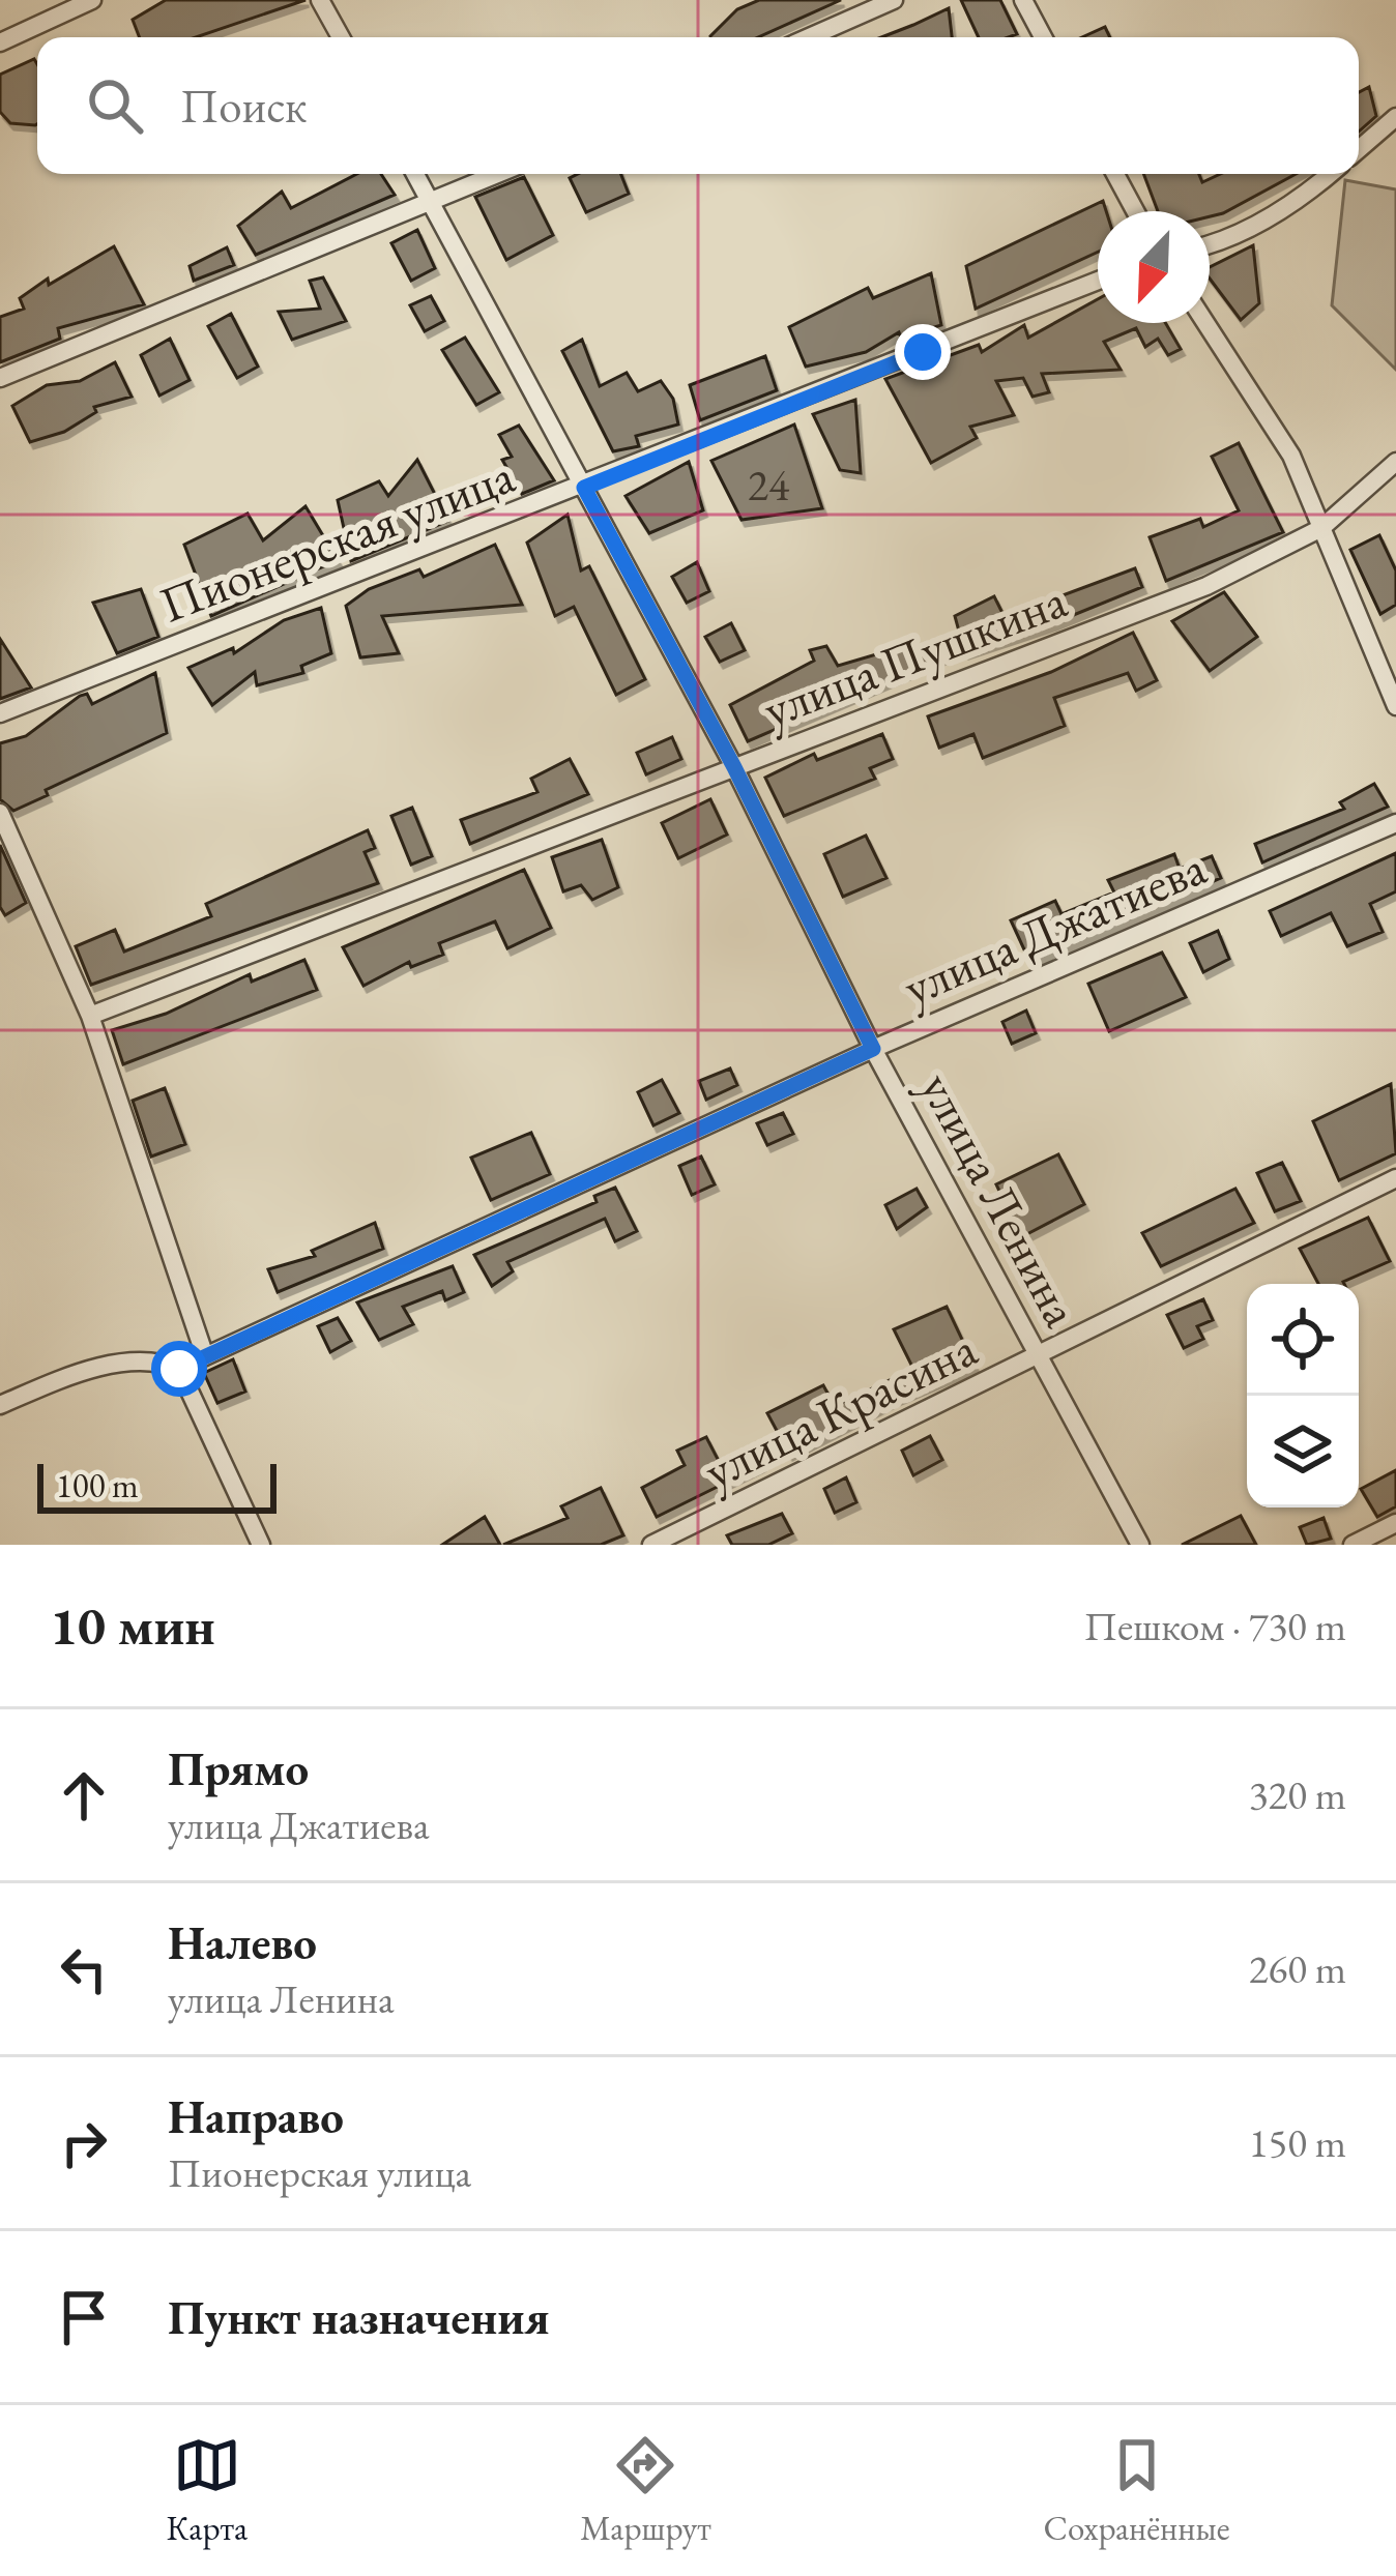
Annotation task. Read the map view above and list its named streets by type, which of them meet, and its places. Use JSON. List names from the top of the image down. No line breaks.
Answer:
{"streets":{"street":["Пионерская улица","улица Пушкина","улица Джатиева","улица Ленина","улица Красина"]},"crossings":[["Пионерская улица","улица Ленина"],["улица Пушкина","улица Ленина"],["улица Джатиева","улица Ленина"],["улица Ленина","улица Красина"]],"house_numbers":["24"],"scale_bar":"100 m","north":"bottom left","page":{"search":"Поиск","scale":"100 m","heading":["10 мин","Пешком · 730 m"],"list":[["Прямо","улица Джатиева","320 m"],["Налево","улица Ленина","260 m"],["Направо","Пионерская улица","150 m"],"Пункт назначения"],"nav":["Карта","Маршрут","Сохранённые"]}}
